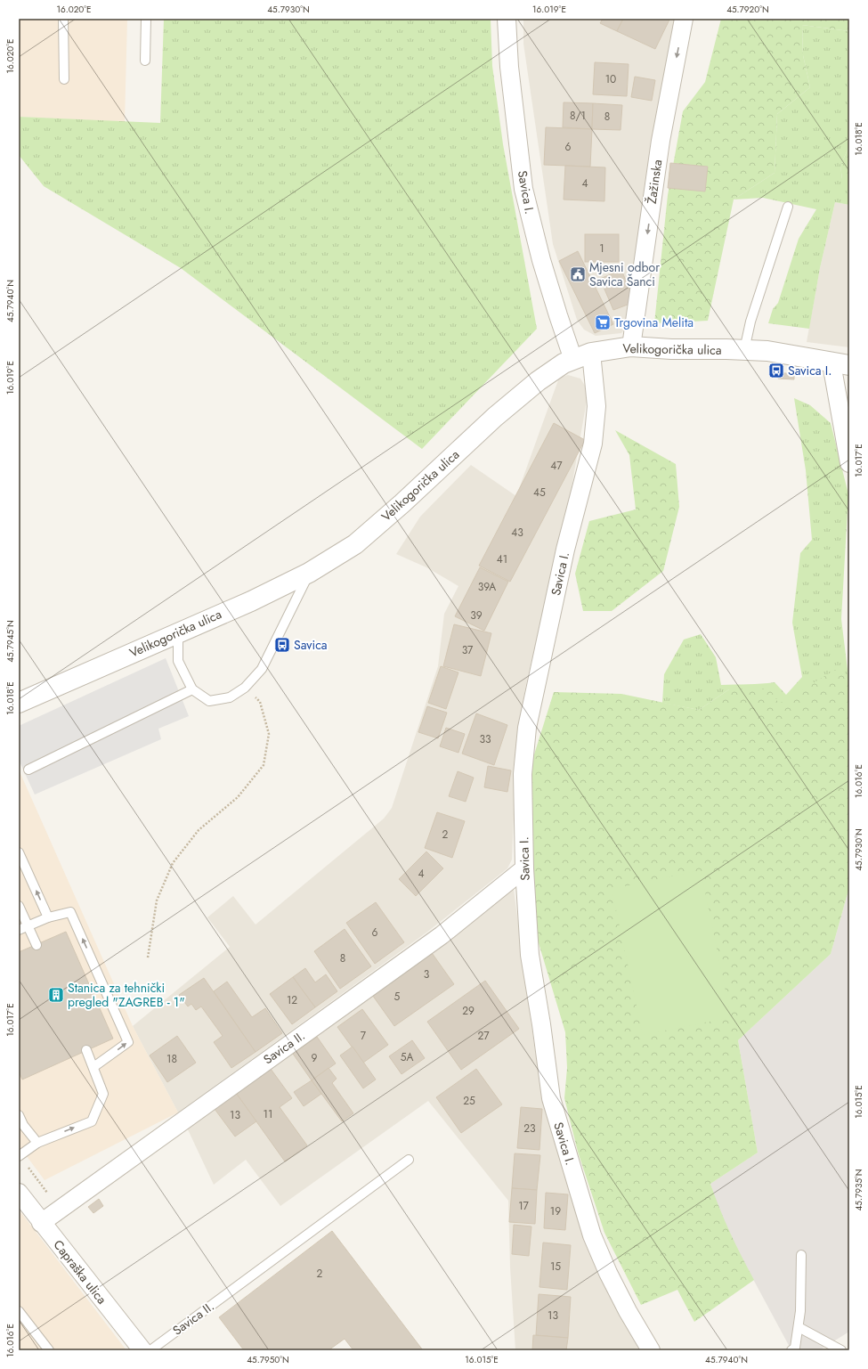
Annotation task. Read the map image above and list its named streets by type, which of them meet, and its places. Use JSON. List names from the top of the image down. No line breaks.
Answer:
{"streets":{"street":["Žažinska","Savica I.","Velikogorička ulica","Savica II.","Capraška ulica"]},"crossings":[["Žažinska","Velikogorička ulica"],["Savica I.","Velikogorička ulica"],["Savica I.","Savica II."],["Savica II.","Capraška ulica"]],"one_way":["Žažinska"],"places":{"public building":["Mjesni odbor Savica Šanci"],"supermarket":["Trgovina Melita"],"bus stop":["Savica I.","Savica"],"building":["Stanica za tehnički pregled \"ZAGREB - 1\""]},"house_numbers":["10","8/1","8","6","4","1","47","45","43","41","39A","39","37","33","2","4","6","8","3","5","12","29","7","27","5A","9","18","25","11","13","23","17","19","15","2","13"],"coordinates":["16.020°E","45.7930°N","16.019°E","45.7920°N","16.018°E","45.7940°N","16.017°E","45.7945°N","16.016°E","16.015°E","45.7935°N","45.7950°N"]}
